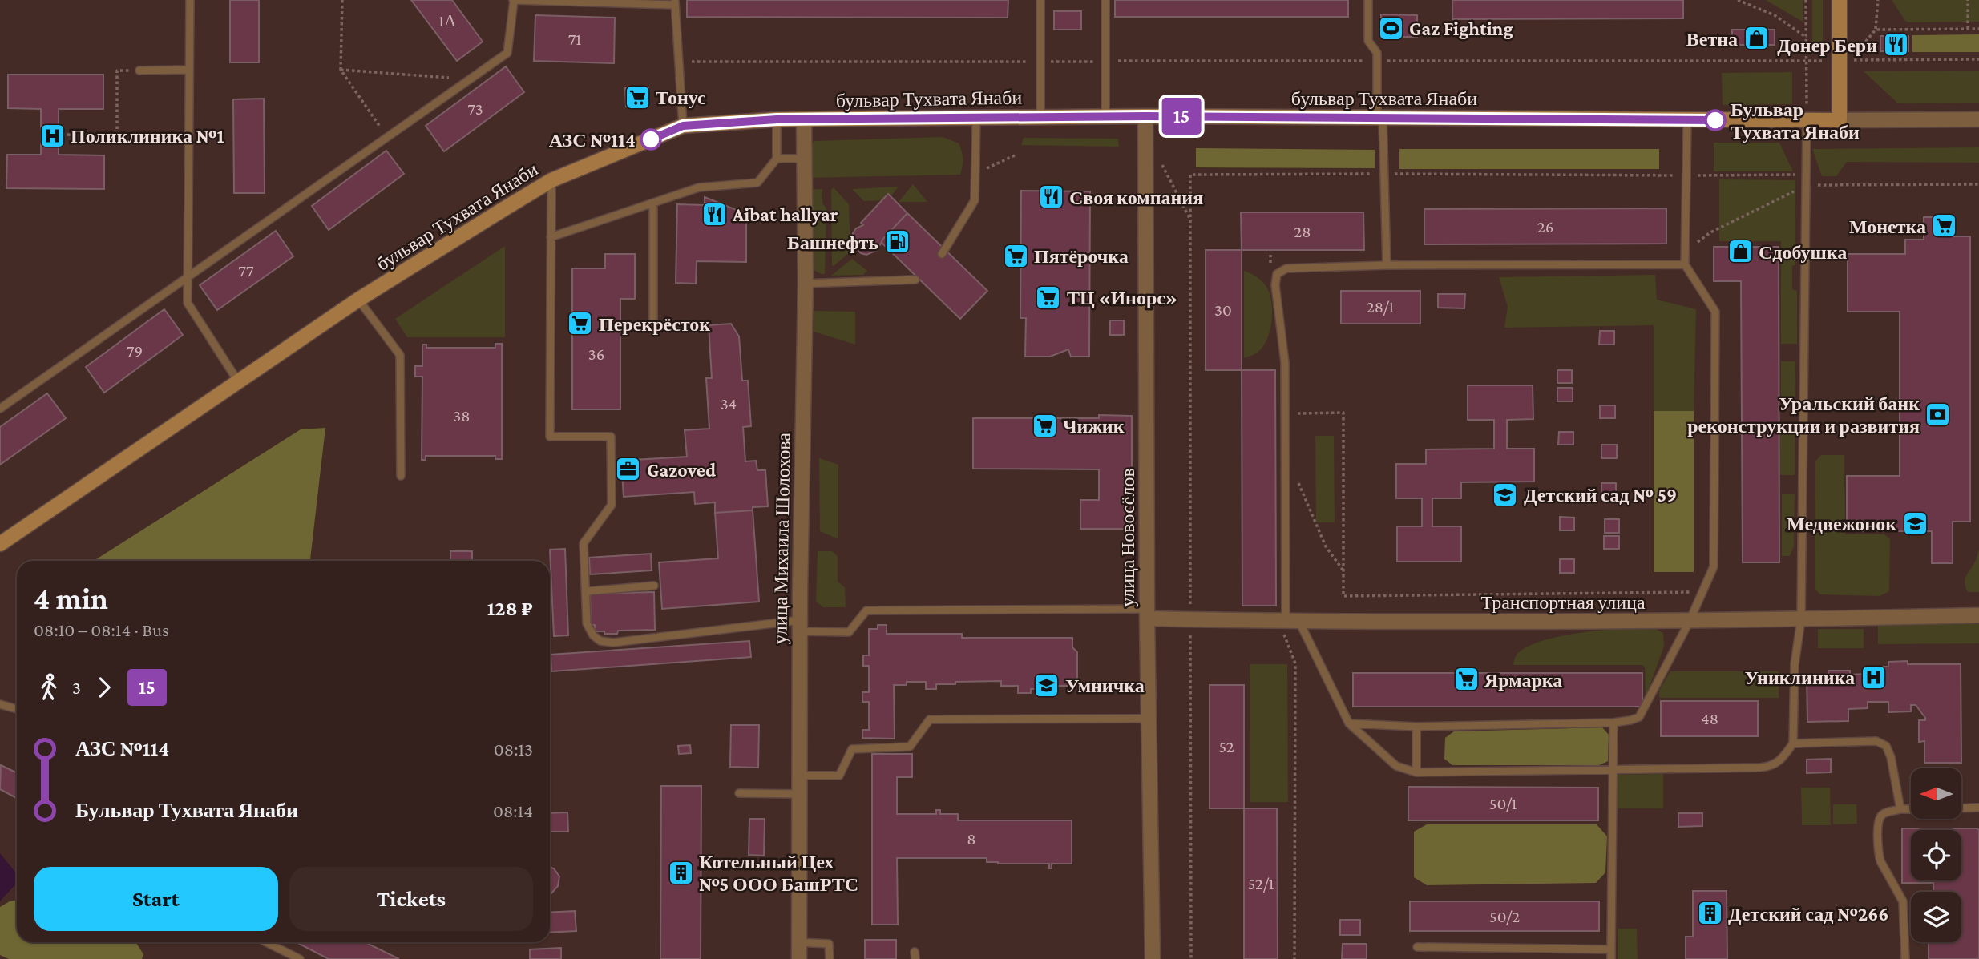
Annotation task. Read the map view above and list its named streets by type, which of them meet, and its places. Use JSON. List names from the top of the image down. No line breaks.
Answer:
{"streets":{"main road":["бульвар Тухвата Янаби"],"street":["улица Новосёлов","улица Михаила Шолохова","Транспортная улица"]},"crossings":[["бульвар Тухвата Янаби","улица Новосёлов"],["бульвар Тухвата Янаби","улица Михаила Шолохова"],["улица Новосёлов","Транспортная улица"]],"places":{"sports":["Gaz Fighting"],"shop":["Ветна","Сдобушка"],"restaurant":["Донер Бери","Своя компания","Aibat hallyar"],"supermarket":["Тонус","Монетка","Пятёрочка","ТЦ «Инорс»","Перекрёсток","Чижик","Ярмарка"],"other":["Бульвар Тухвата Янаби","АЗС №114"],"hospital":["Поликлиника №1","Униклиника"],"fuel station":["Башнефть"],"bank":["Уральский банк реконструкции и развития"],"office":["Gazoved"],"school or university":["Детский сад № 59","Медвежонок","Умничка"],"building":["Котельный Цех №5 ООО БашРТС","Детский сад №266"]},"lines":["bus line 15"],"house_numbers":["1А","71","73","26","28","77","28/1","30","79","36","34","38","48","52","50/1","8","52/1","50/2"],"north":"left","page":{"on_map":"15","heading":["4 min","08:10 – 08:14 · Bus","128 ₽"],"legs":["3","15"],"list":[{"name":"АЗС №114","value":"08:13"},{"name":"Бульвар Тухвата Янаби","value":"08:14"}],"buttons":["Start","Tickets"]}}
